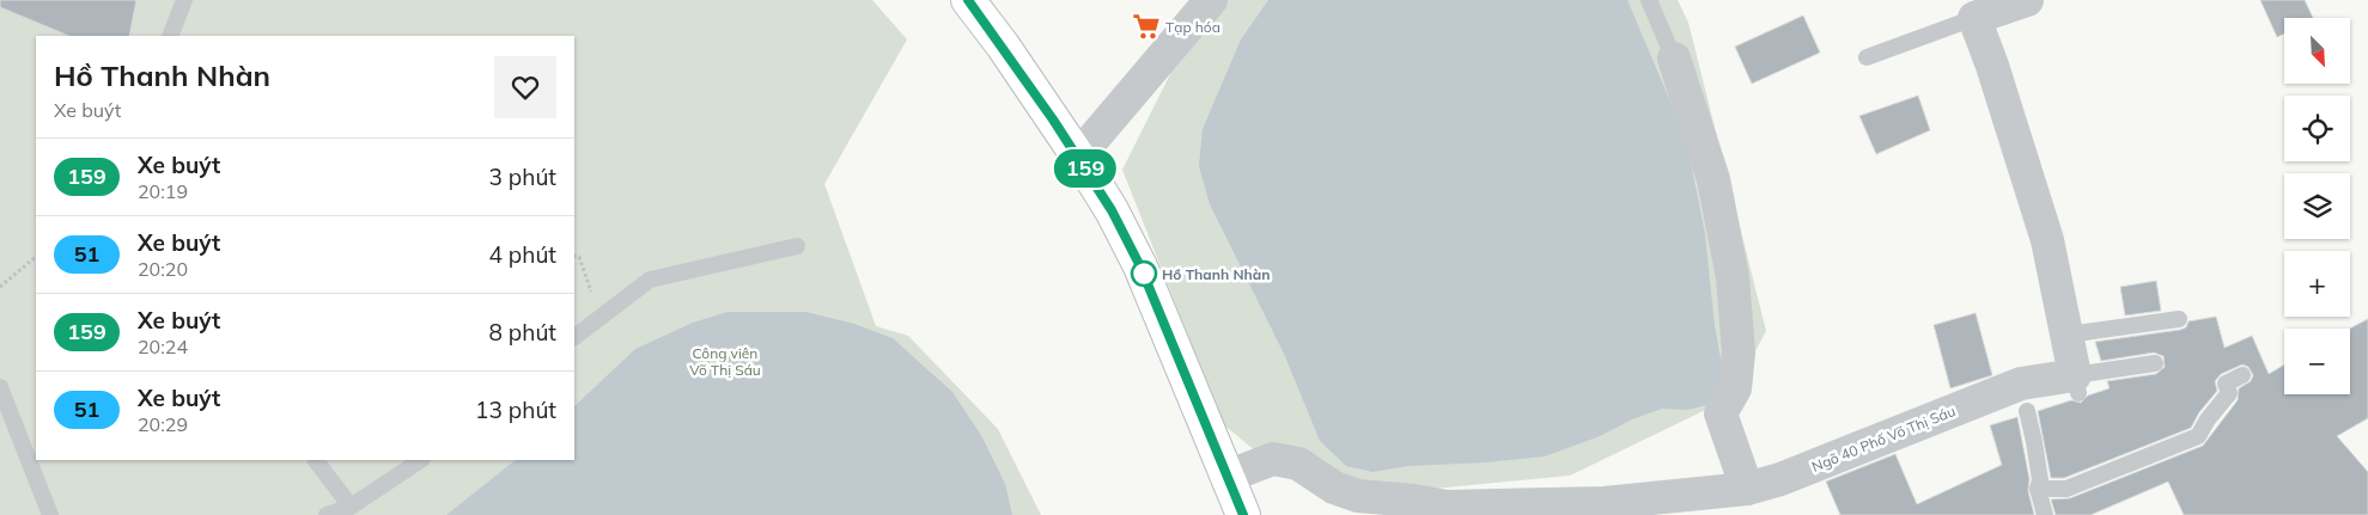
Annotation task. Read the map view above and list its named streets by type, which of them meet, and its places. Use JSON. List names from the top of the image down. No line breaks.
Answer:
{"streets":{"street":["Ngõ 40 Phố Võ Thị Sáu"]},"parks":["Công viên Võ Thị Sáu"],"places":{"supermarket":["Tạp hóa"],"other":["Hồ Thanh Nhàn"]},"lines":["bus line 159"],"north":"bottom right","page":{"on_map":"159","map_buttons":["+","−"],"heading":["Hồ Thanh Nhàn","Xe buýt"],"list":[{"mark":"159","name":"Xe buýt","note":"20:19","value":"3 phút"},{"mark":"51","name":"Xe buýt","note":"20:20","value":"4 phút"},{"mark":"159","name":"Xe buýt","note":"20:24","value":"8 phút"},{"mark":"51","name":"Xe buýt","note":"20:29","value":"13 phút"}]}}
